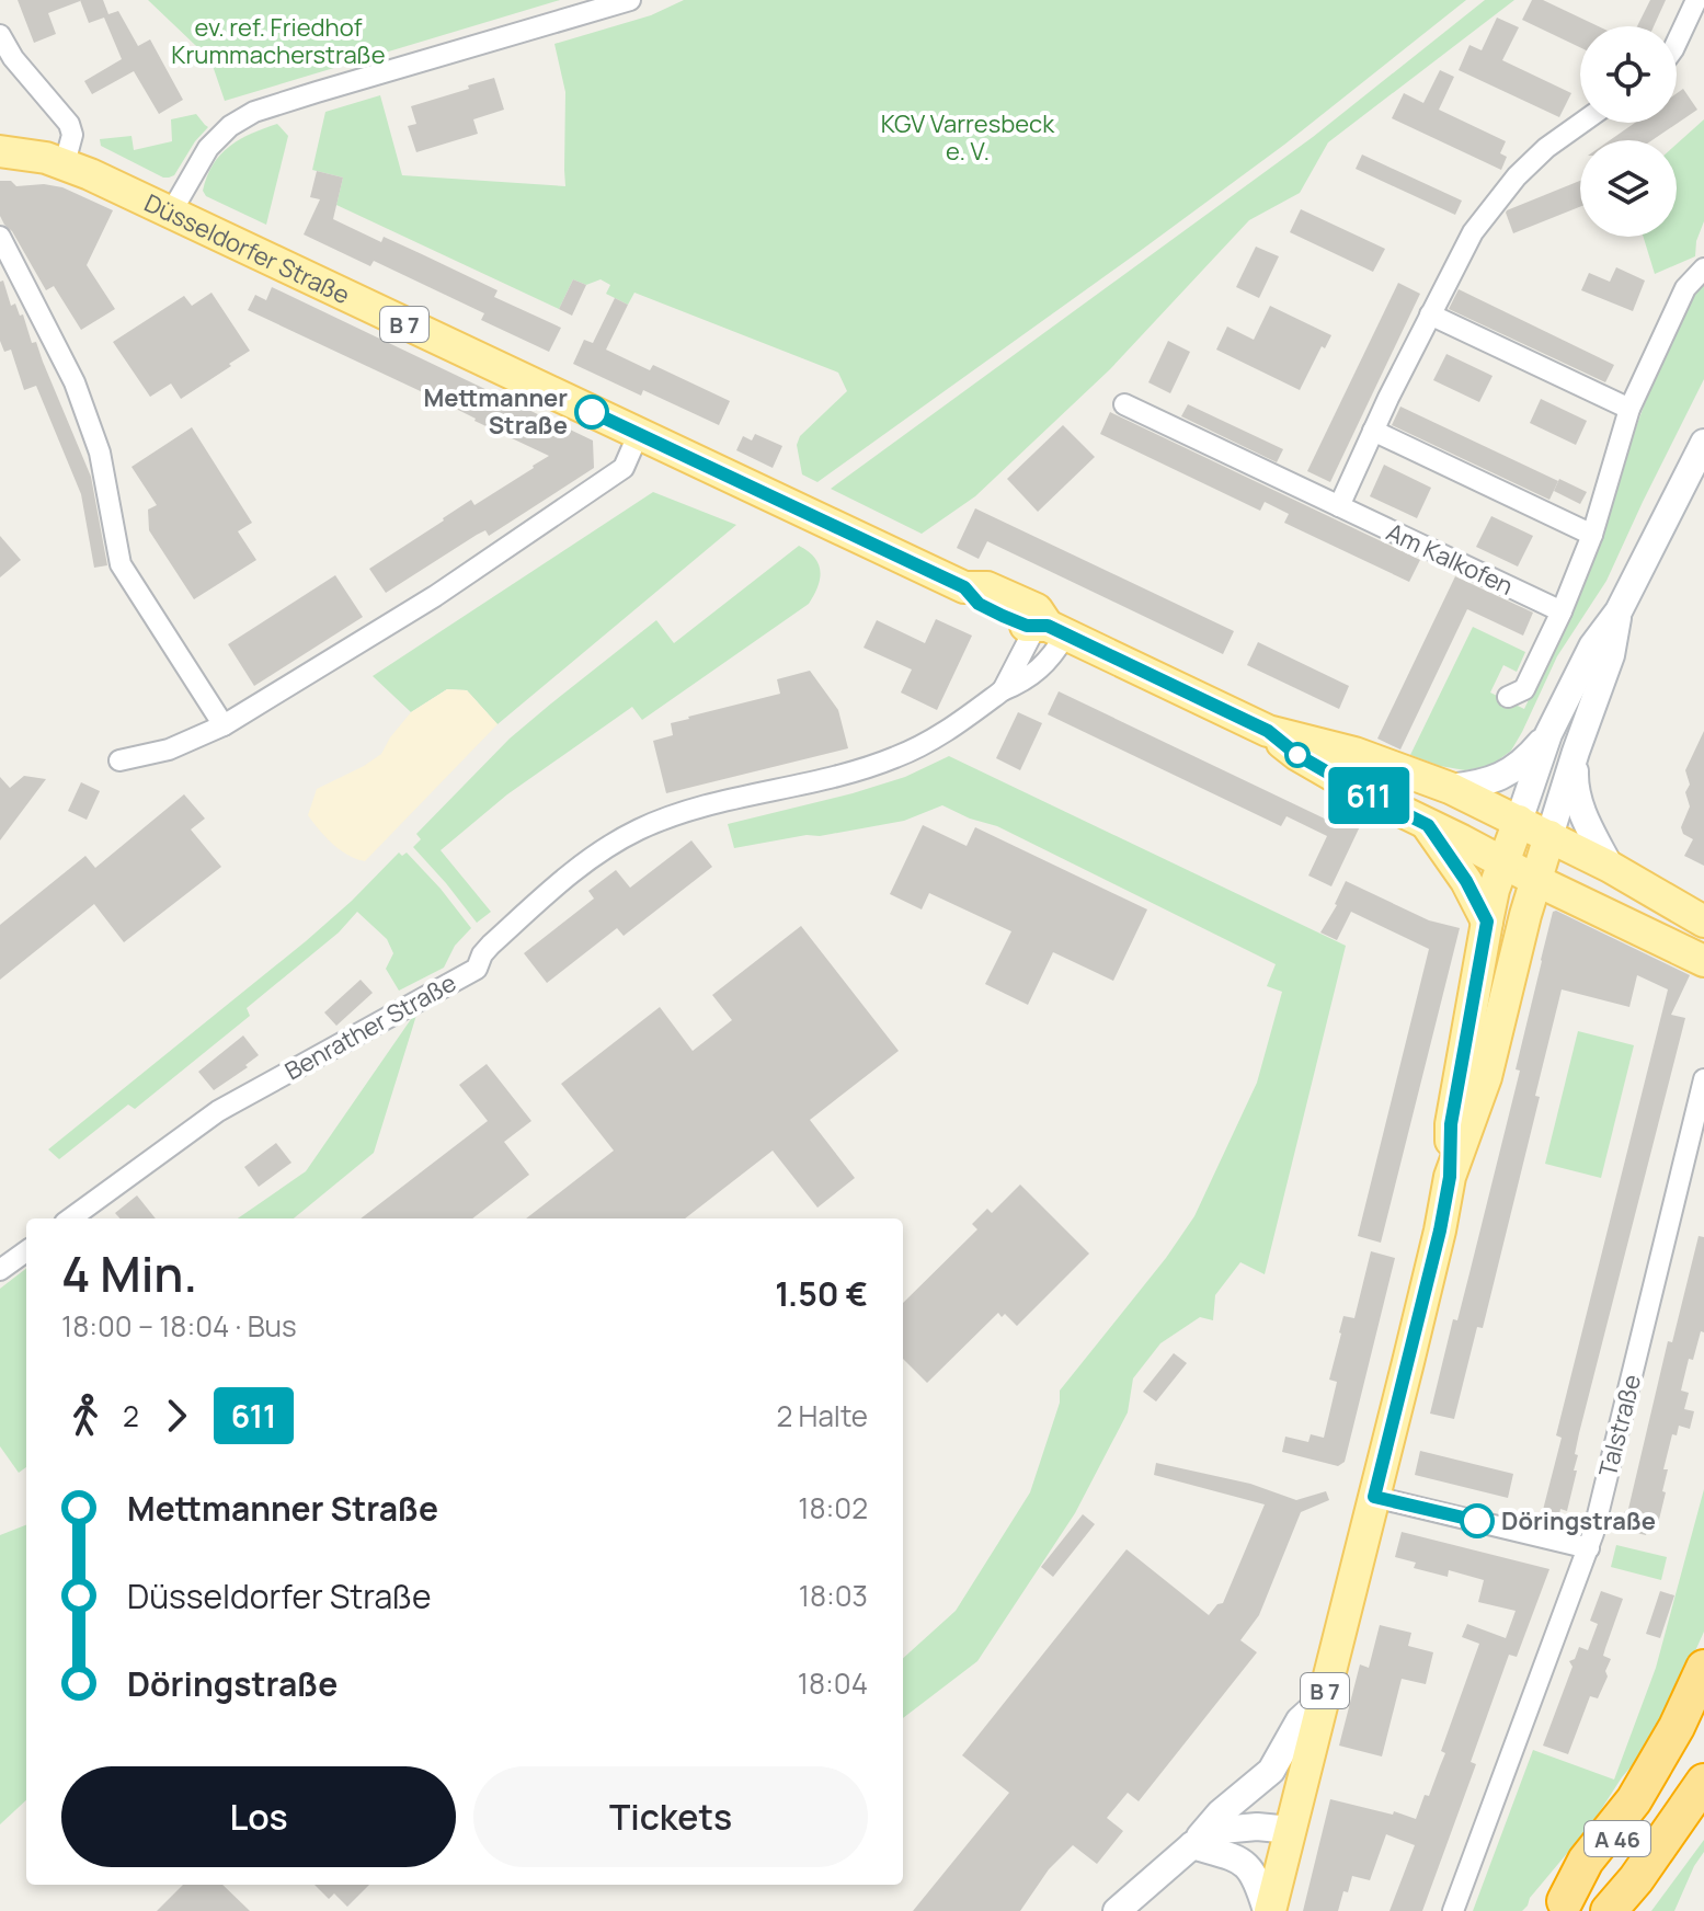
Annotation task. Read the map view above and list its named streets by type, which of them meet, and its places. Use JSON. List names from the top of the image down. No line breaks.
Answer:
{"streets":{"highway":["A 46"],"main road":["Düsseldorfer Straße","B 7"],"street":["Am Kalkofen","Benrather Straße","Talstraße"]},"crossings":[["Düsseldorfer Straße","B 7"],["Düsseldorfer Straße","Benrather Straße"]],"parks":["ev. ref. Friedhof Krummacherstraße","KGV Varresbeck e. V."],"places":["Mettmanner Straße","Döringstraße"],"lines":["bus line 611"],"page":{"on_map":"611","heading":["4 Min.","18:00 – 18:04 · Bus","1.50 €"],"legs":["2","611","2 Halte"],"list":[{"name":"Mettmanner Straße","value":"18:02"},{"name":"Düsseldorfer Straße","value":"18:03"},{"name":"Döringstraße","value":"18:04"}],"buttons":["Los","Tickets"]}}
